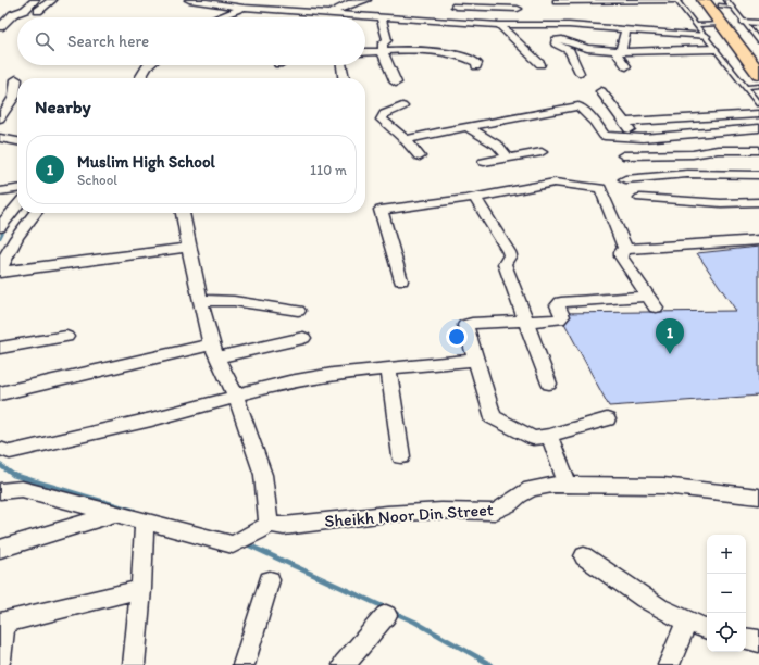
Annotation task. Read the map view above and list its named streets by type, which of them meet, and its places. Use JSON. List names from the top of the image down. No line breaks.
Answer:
{"streets":{"street":["Sheikh Noor Din Street"]},"page":{"search":"Search here","heading":"Nearby","list":[{"mark":"1","name":"Muslim High School","note":"School","value":"110 m"}],"pins":"1","map_buttons":["+","−"]}}
